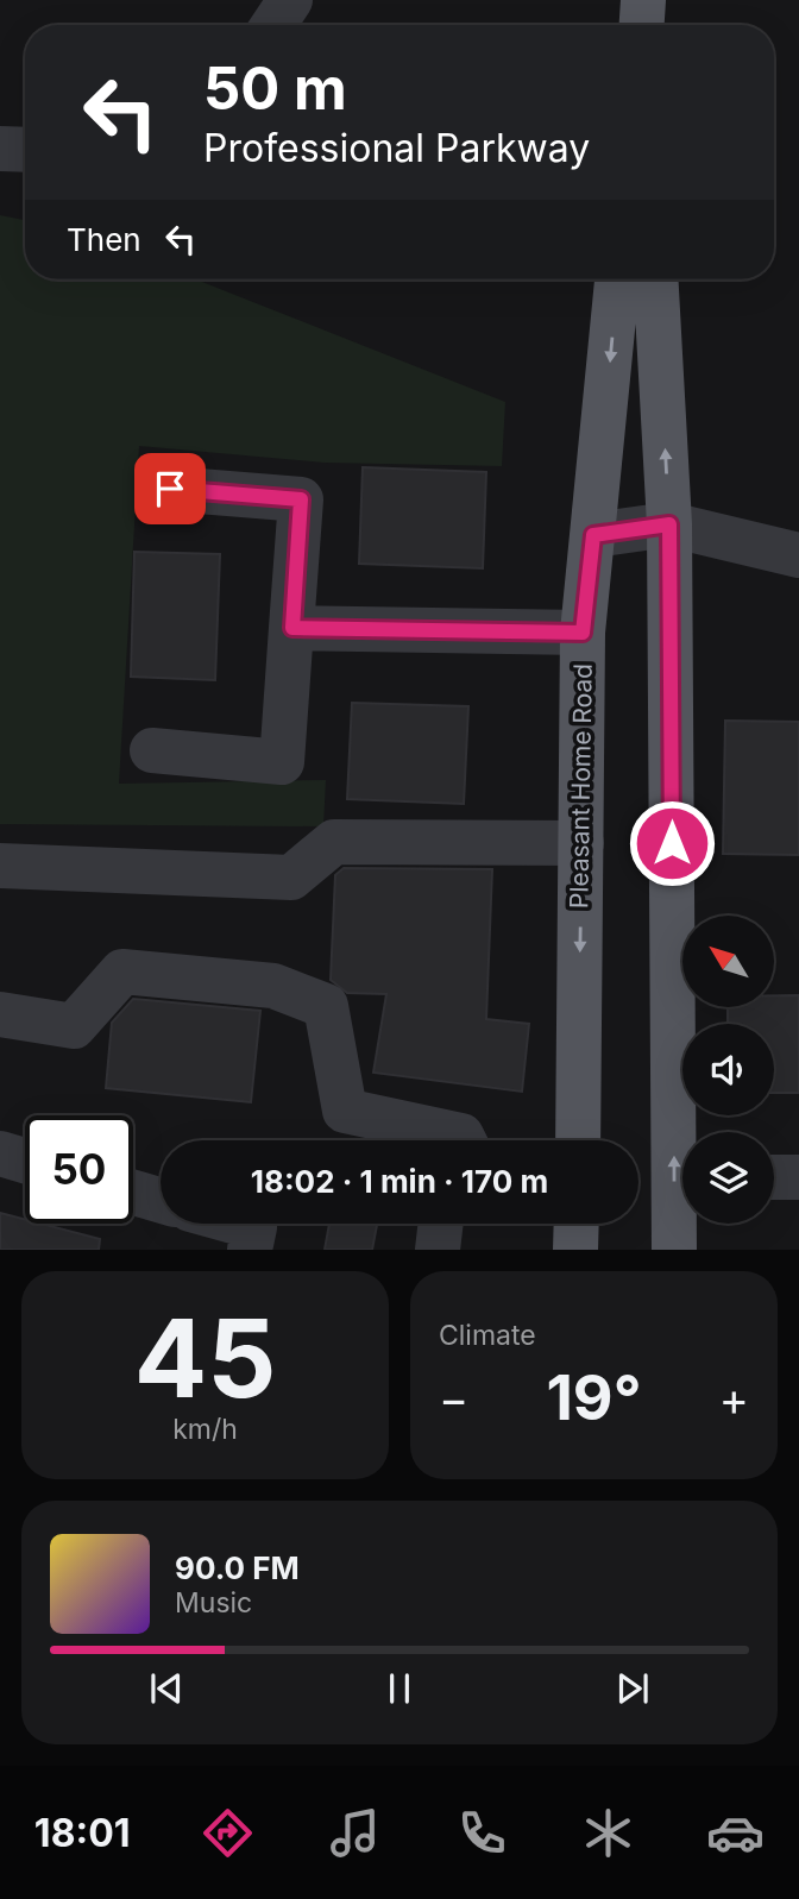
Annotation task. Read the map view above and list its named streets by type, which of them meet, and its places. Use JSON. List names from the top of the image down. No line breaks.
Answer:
{"streets":{"main road":["Pleasant Home Road"]},"north":"top left","page":{"turn":["50 m","Professional Parkway"],"then":"Then","limit":"50","trip":"18:02 · 1 min · 170 m","tile":[["45","km/h"],"Climate"],"heat":["−","19°","+"],"song":["90.0 FM","Music"],"tabs":"18:01"}}
